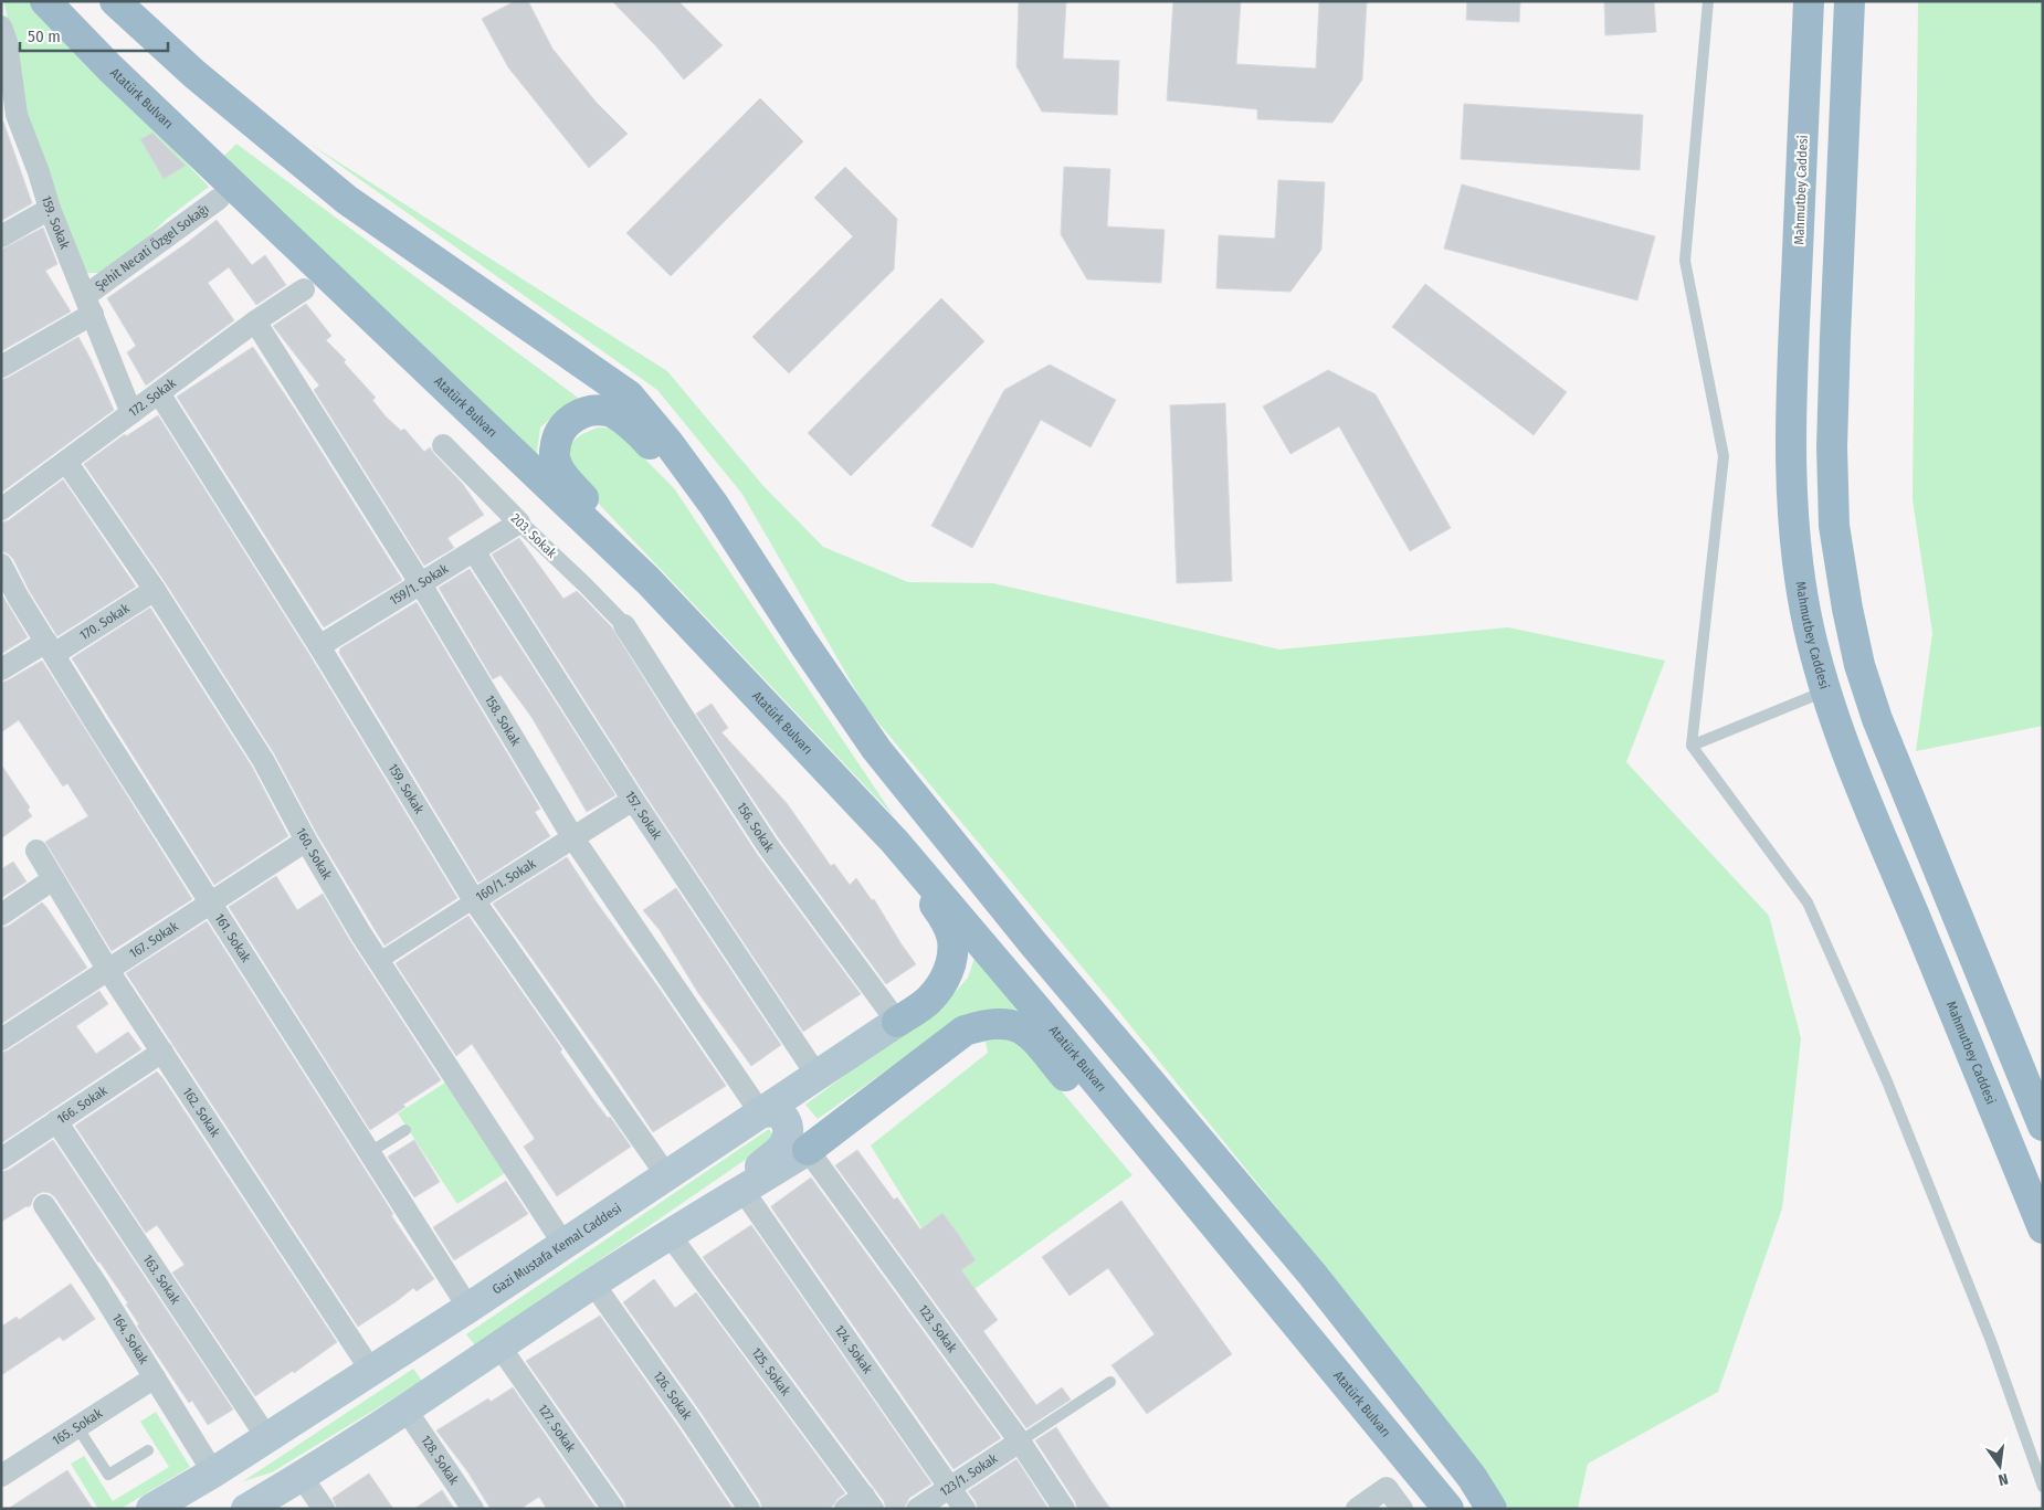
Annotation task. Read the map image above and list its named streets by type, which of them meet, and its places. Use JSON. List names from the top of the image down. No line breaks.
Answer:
{"streets":{"highway":["Atatürk Bulvarı","Mahmutbey Caddesi"],"main road":["Gazi Mustafa Kemal Caddesi"],"street":["159. Sokak","Şehit Necati Özgel Sokağı","172. Sokak","203. Sokak","159/1. Sokak","170. Sokak","158. Sokak","157. Sokak","156. Sokak","160. Sokak","160/1. Sokak","161. Sokak","167. Sokak","166. Sokak","162. Sokak","163. Sokak","123. Sokak","164. Sokak","124. Sokak","125. Sokak","126. Sokak","165. Sokak","127. Sokak","128. Sokak","123/1. Sokak"]},"crossings":[["159. Sokak","Şehit Necati Özgel Sokağı"],["159. Sokak","172. Sokak"],["159. Sokak","159/1. Sokak"],["159. Sokak","160/1. Sokak"],["159. Sokak","Gazi Mustafa Kemal Caddesi"],["172. Sokak","158. Sokak"],["172. Sokak","160. Sokak"],["203. Sokak","159/1. Sokak"],["203. Sokak","156. Sokak"],["159/1. Sokak","158. Sokak"],["159/1. Sokak","157. Sokak"],["170. Sokak","160. Sokak"],["170. Sokak","161. Sokak"],["158. Sokak","160/1. Sokak"],["158. Sokak","Gazi Mustafa Kemal Caddesi"],["157. Sokak","160/1. Sokak"],["157. Sokak","Gazi Mustafa Kemal Caddesi"],["156. Sokak","Gazi Mustafa Kemal Caddesi"],["160. Sokak","160/1. Sokak"],["160. Sokak","167. Sokak"],["160. Sokak","Gazi Mustafa Kemal Caddesi"],["161. Sokak","167. Sokak"],["161. Sokak","Gazi Mustafa Kemal Caddesi"],["167. Sokak","162. Sokak"],["166. Sokak","162. Sokak"],["166. Sokak","163. Sokak"],["162. Sokak","Gazi Mustafa Kemal Caddesi"],["Gazi Mustafa Kemal Caddesi","163. Sokak"],["Gazi Mustafa Kemal Caddesi","164. Sokak"],["123. Sokak","123/1. Sokak"],["164. Sokak","165. Sokak"],["124. Sokak","123/1. Sokak"]],"scale_bar":"50 m","north":"bottom"}
